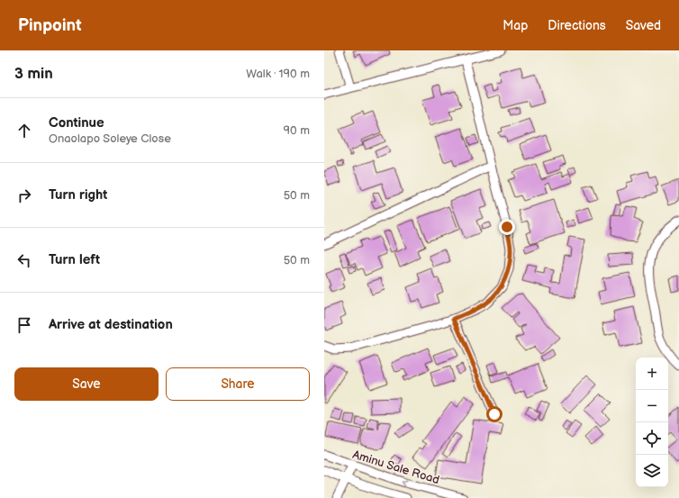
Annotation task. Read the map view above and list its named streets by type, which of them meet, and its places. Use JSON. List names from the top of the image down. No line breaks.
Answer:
{"streets":{"street":["Aminu Sale Road"]},"page":{"header":"Pinpoint","nav":["Map","Directions","Saved"],"heading":["3 min","Walk · 190 m"],"list":[["Continue","Onaolapo Soleye Close","90 m"],["Turn right","50 m"],["Turn left","50 m"],"Arrive at destination"],"buttons":["Save","Share"],"map_buttons":["+","−"]}}
